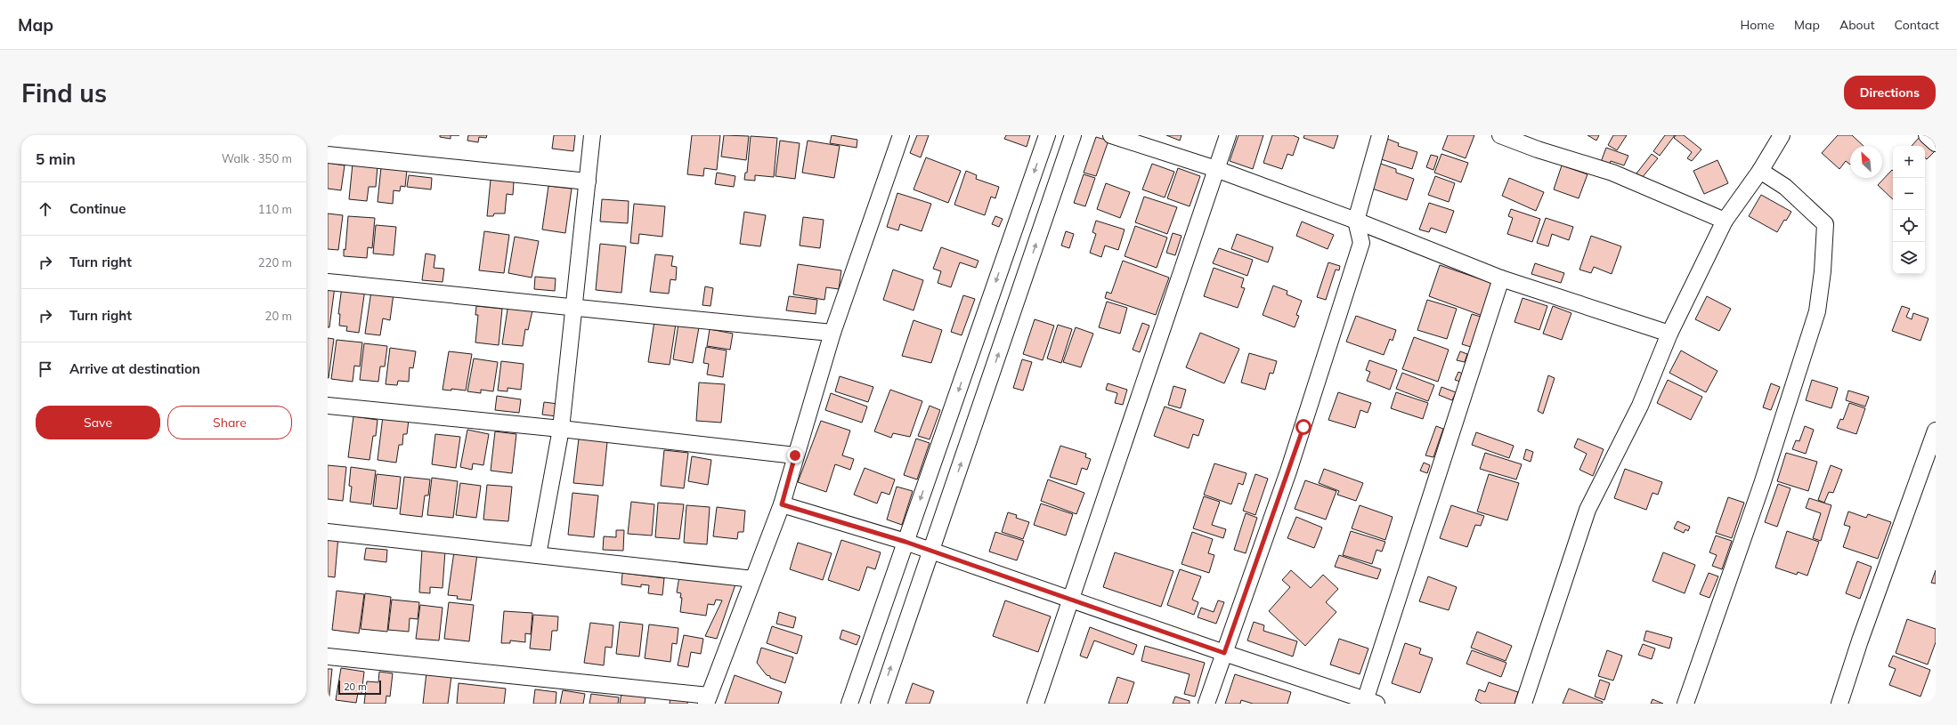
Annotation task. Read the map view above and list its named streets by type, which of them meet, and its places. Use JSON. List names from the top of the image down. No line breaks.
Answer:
{"scale_bar":"20 m","north":"top left","page":{"header":"Map","nav":["Home","Map","About","Contact"],"buttons":["Directions",["Save","Share"]],"title":"Find us","heading":["5 min","Walk · 350 m"],"map_buttons":["+","−"],"list":[["Continue","110 m"],["Turn right","220 m"],["Turn right","20 m"],"Arrive at destination"],"scale":"20 m"}}
